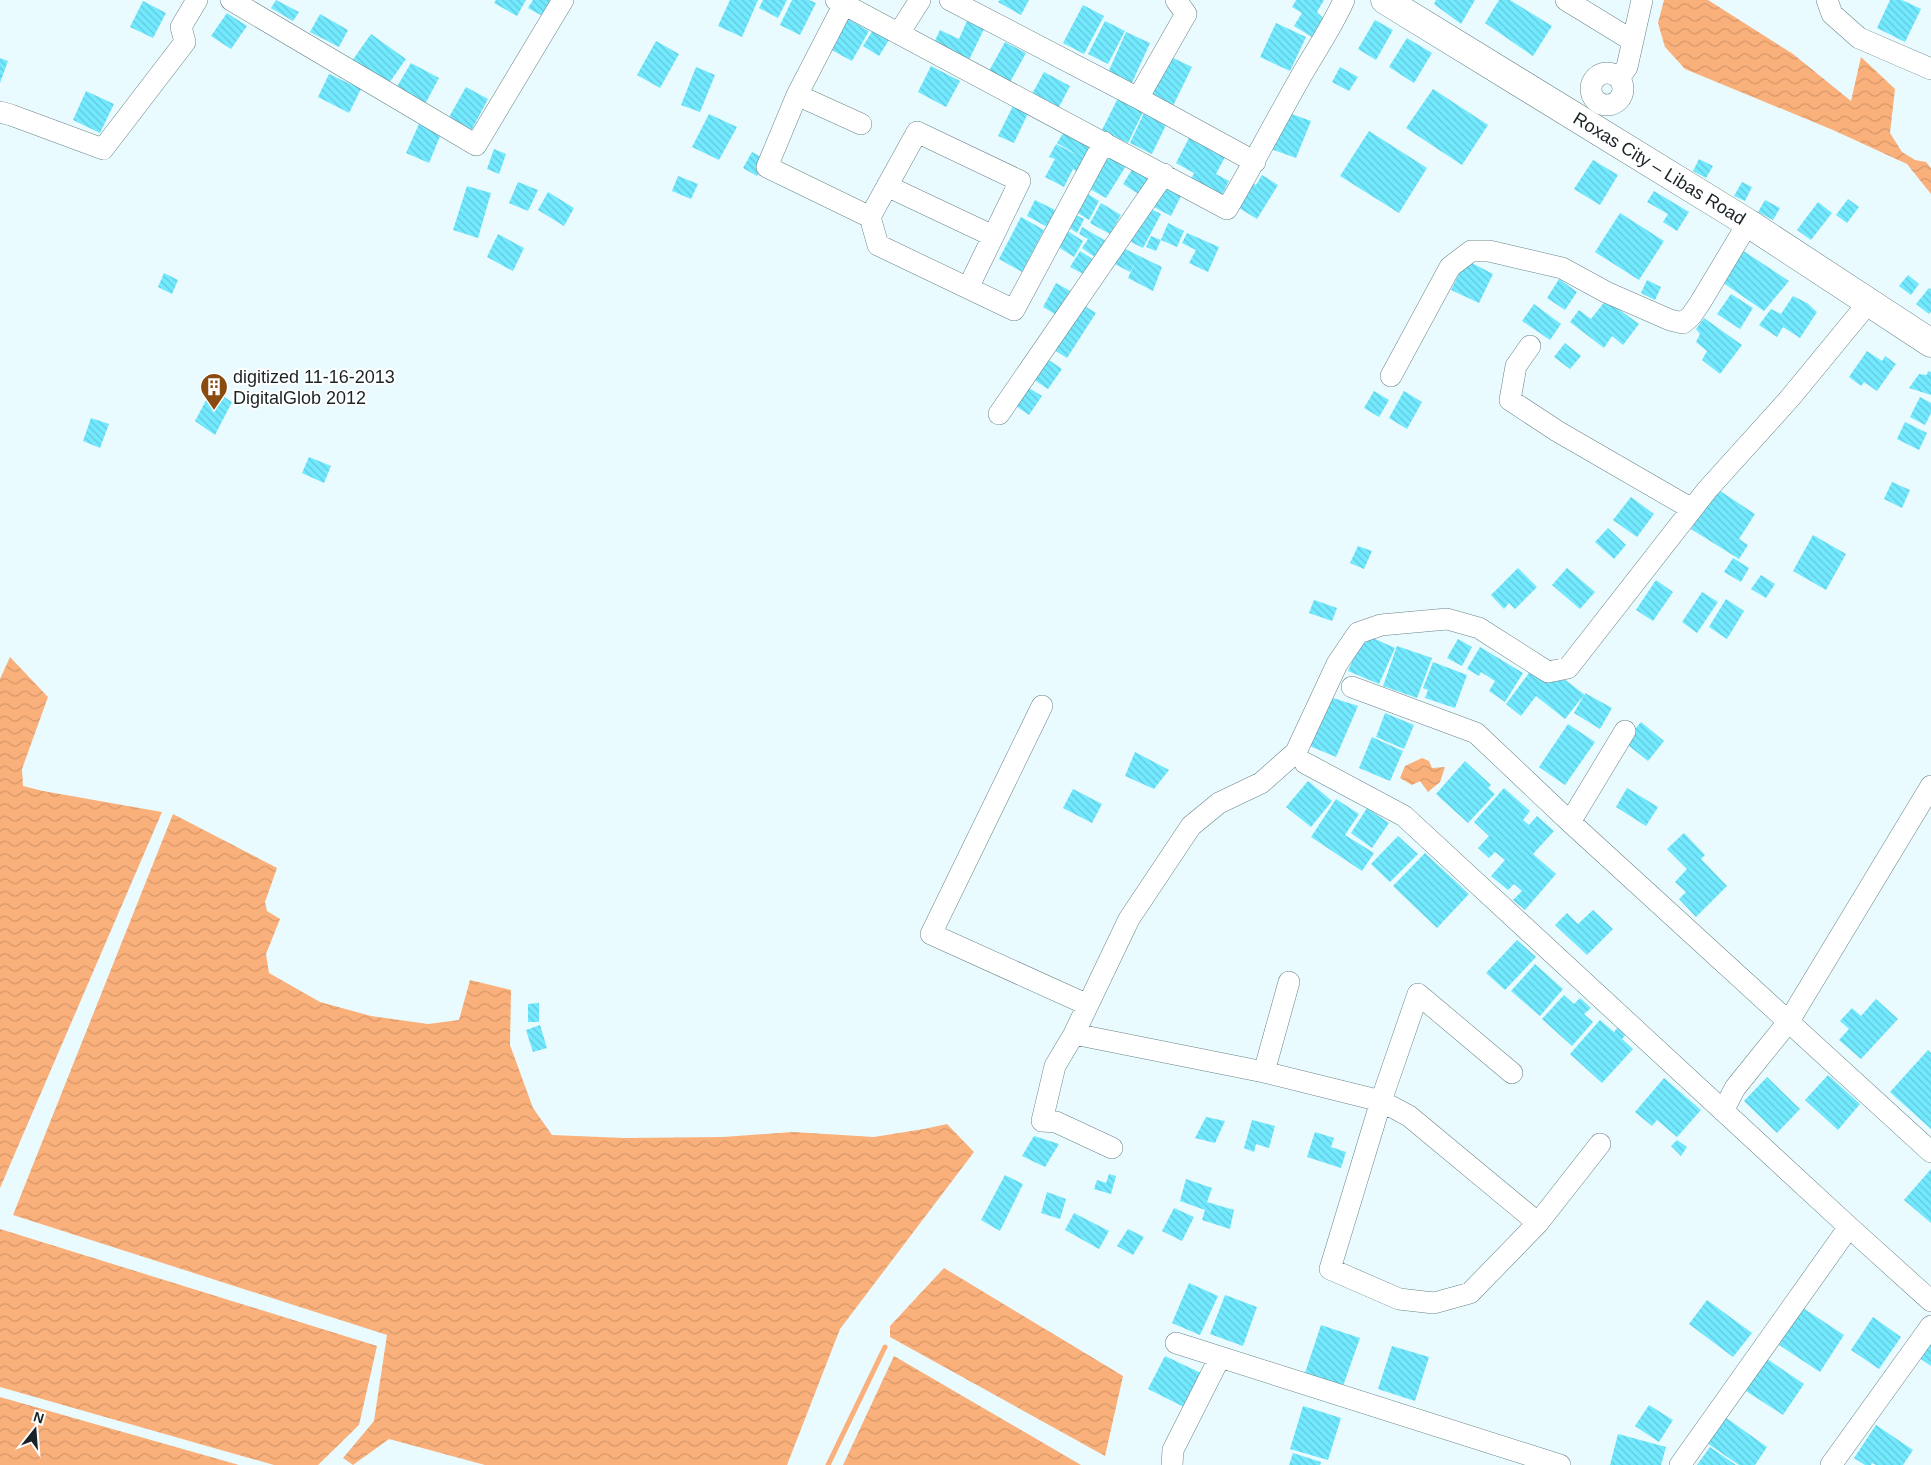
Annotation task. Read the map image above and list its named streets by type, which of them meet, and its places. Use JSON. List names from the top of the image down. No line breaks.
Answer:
{"streets":{"main road":["Roxas City – Libas Road"]},"places":{"building":["digitized 11-16-2013 DigitalGlob 2012"]},"north":"top"}
